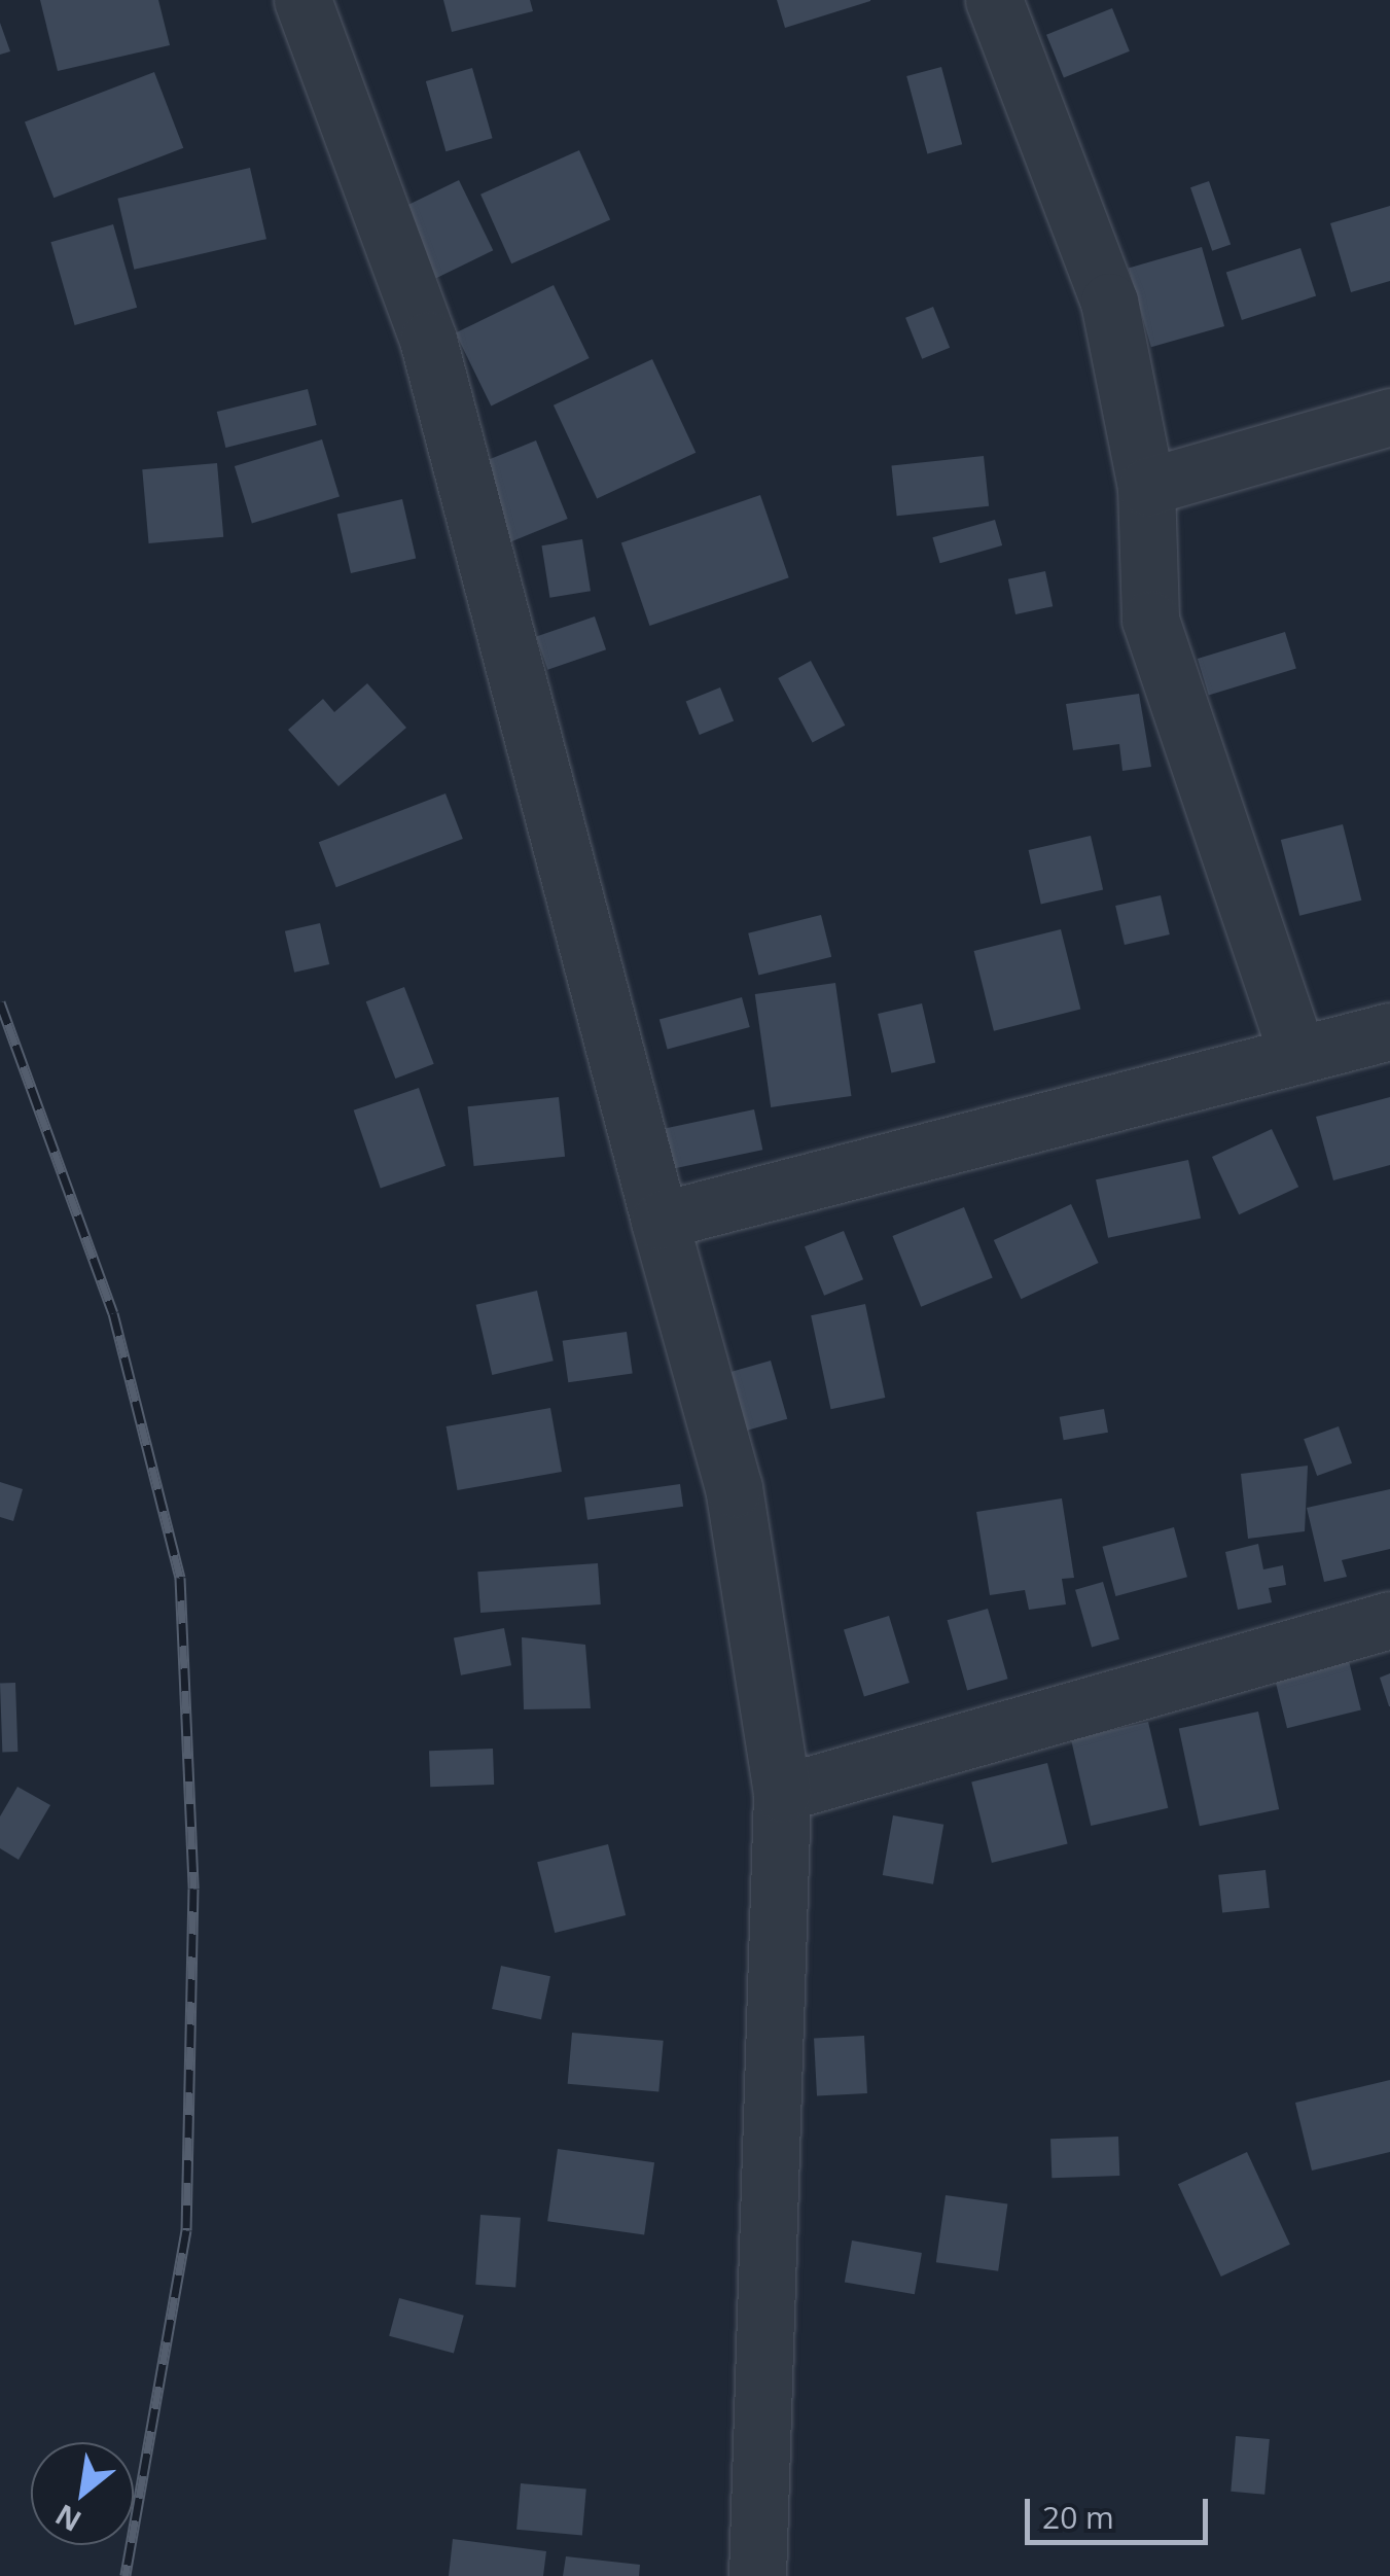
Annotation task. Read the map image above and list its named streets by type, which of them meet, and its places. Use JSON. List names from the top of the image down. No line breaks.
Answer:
{"scale_bar":"20 m","north":"bottom left"}
